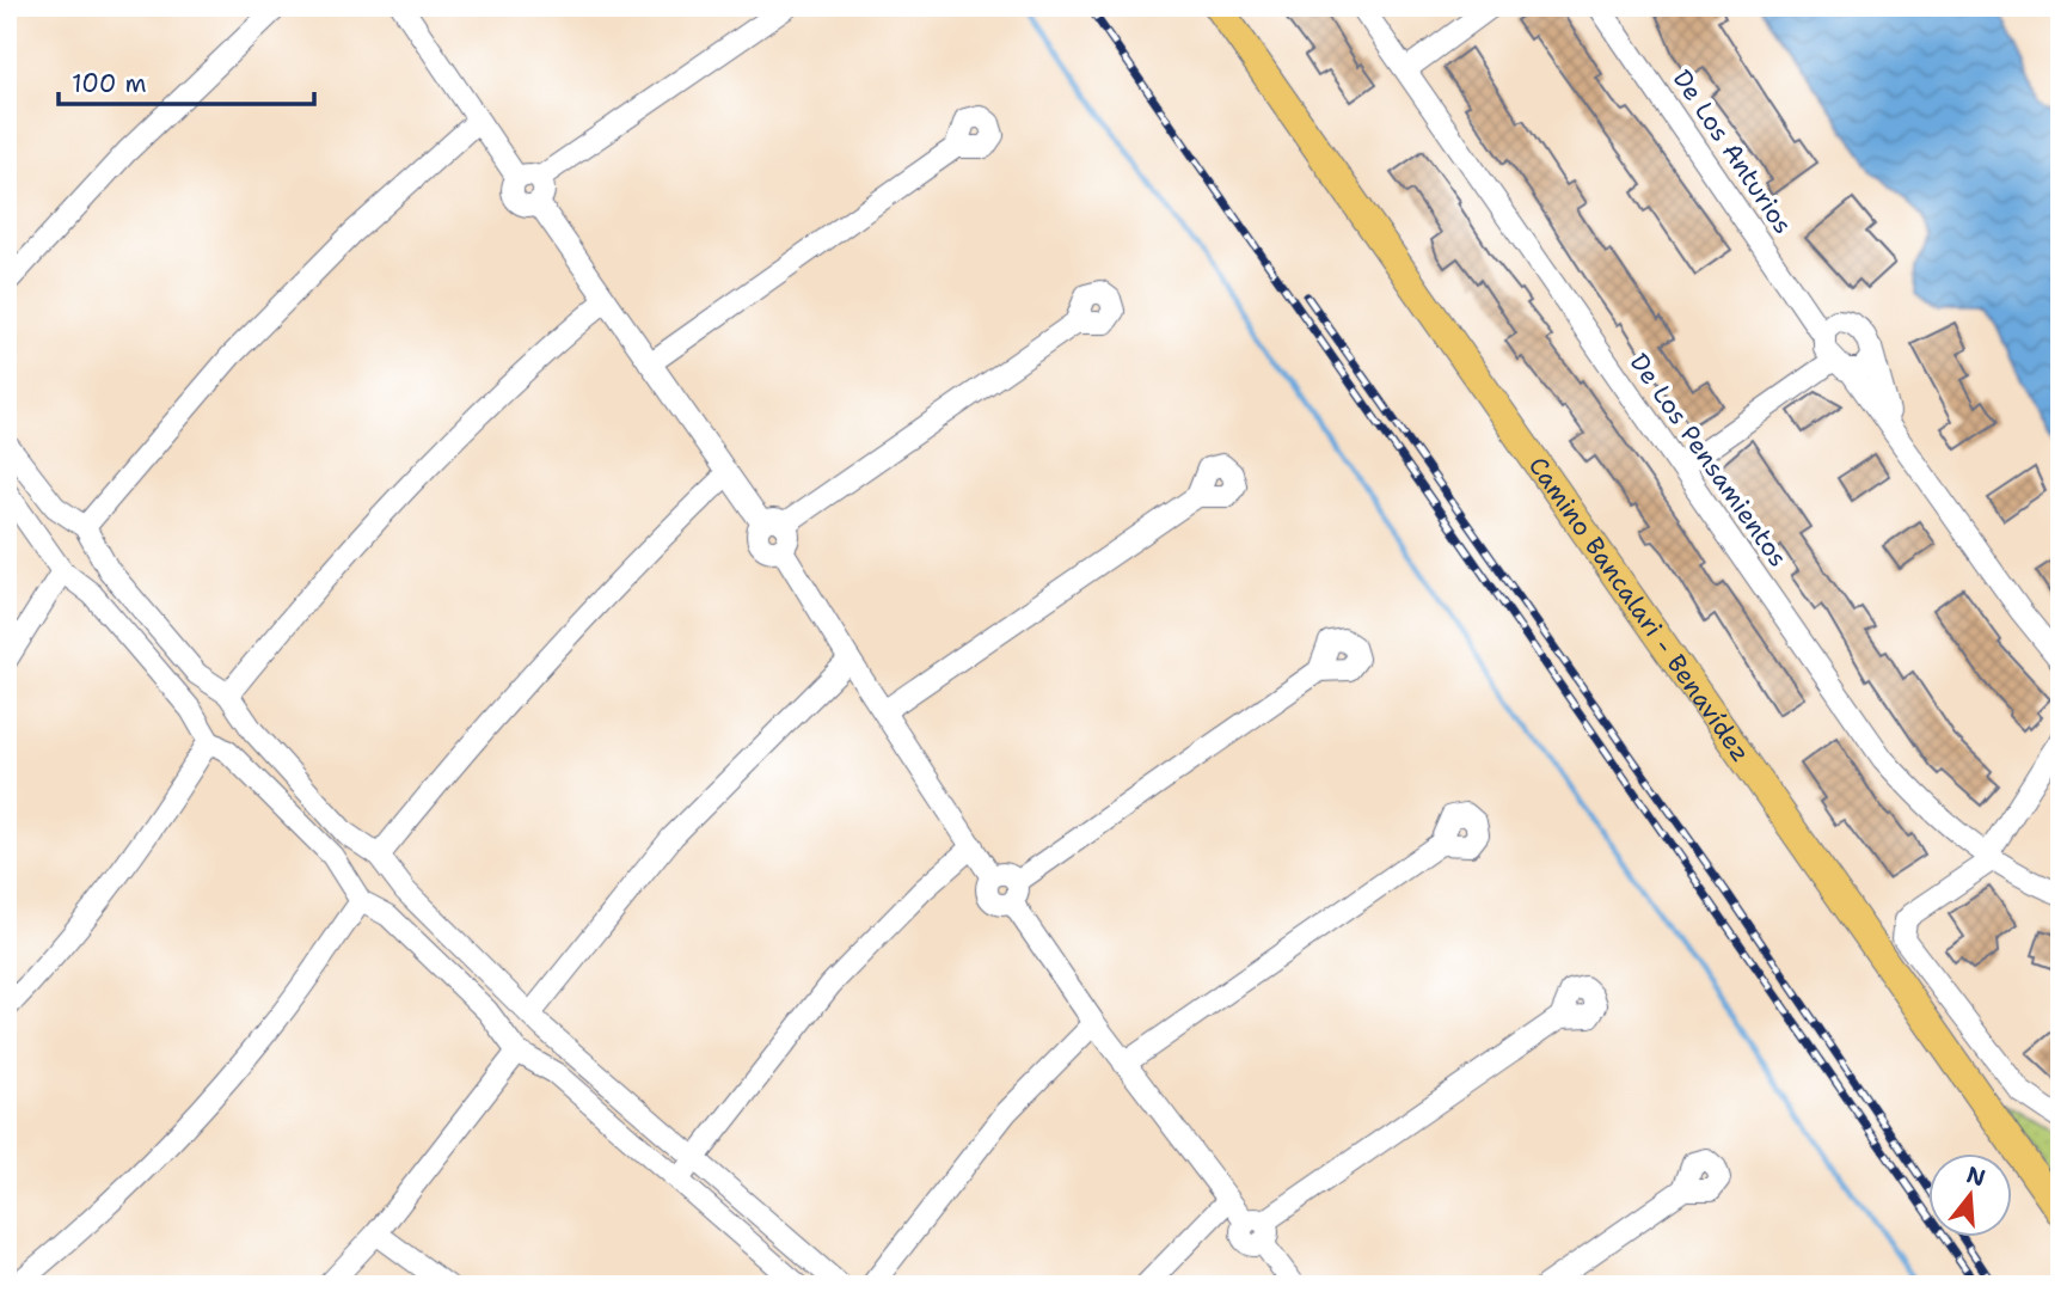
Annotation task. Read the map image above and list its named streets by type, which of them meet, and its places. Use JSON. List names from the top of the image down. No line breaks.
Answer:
{"streets":{"main road":["Camino Bancalari - Benavídez"],"street":["De Los Anturios","De Los Pensamientos"]},"scale_bar":"100 m","north":"top"}
